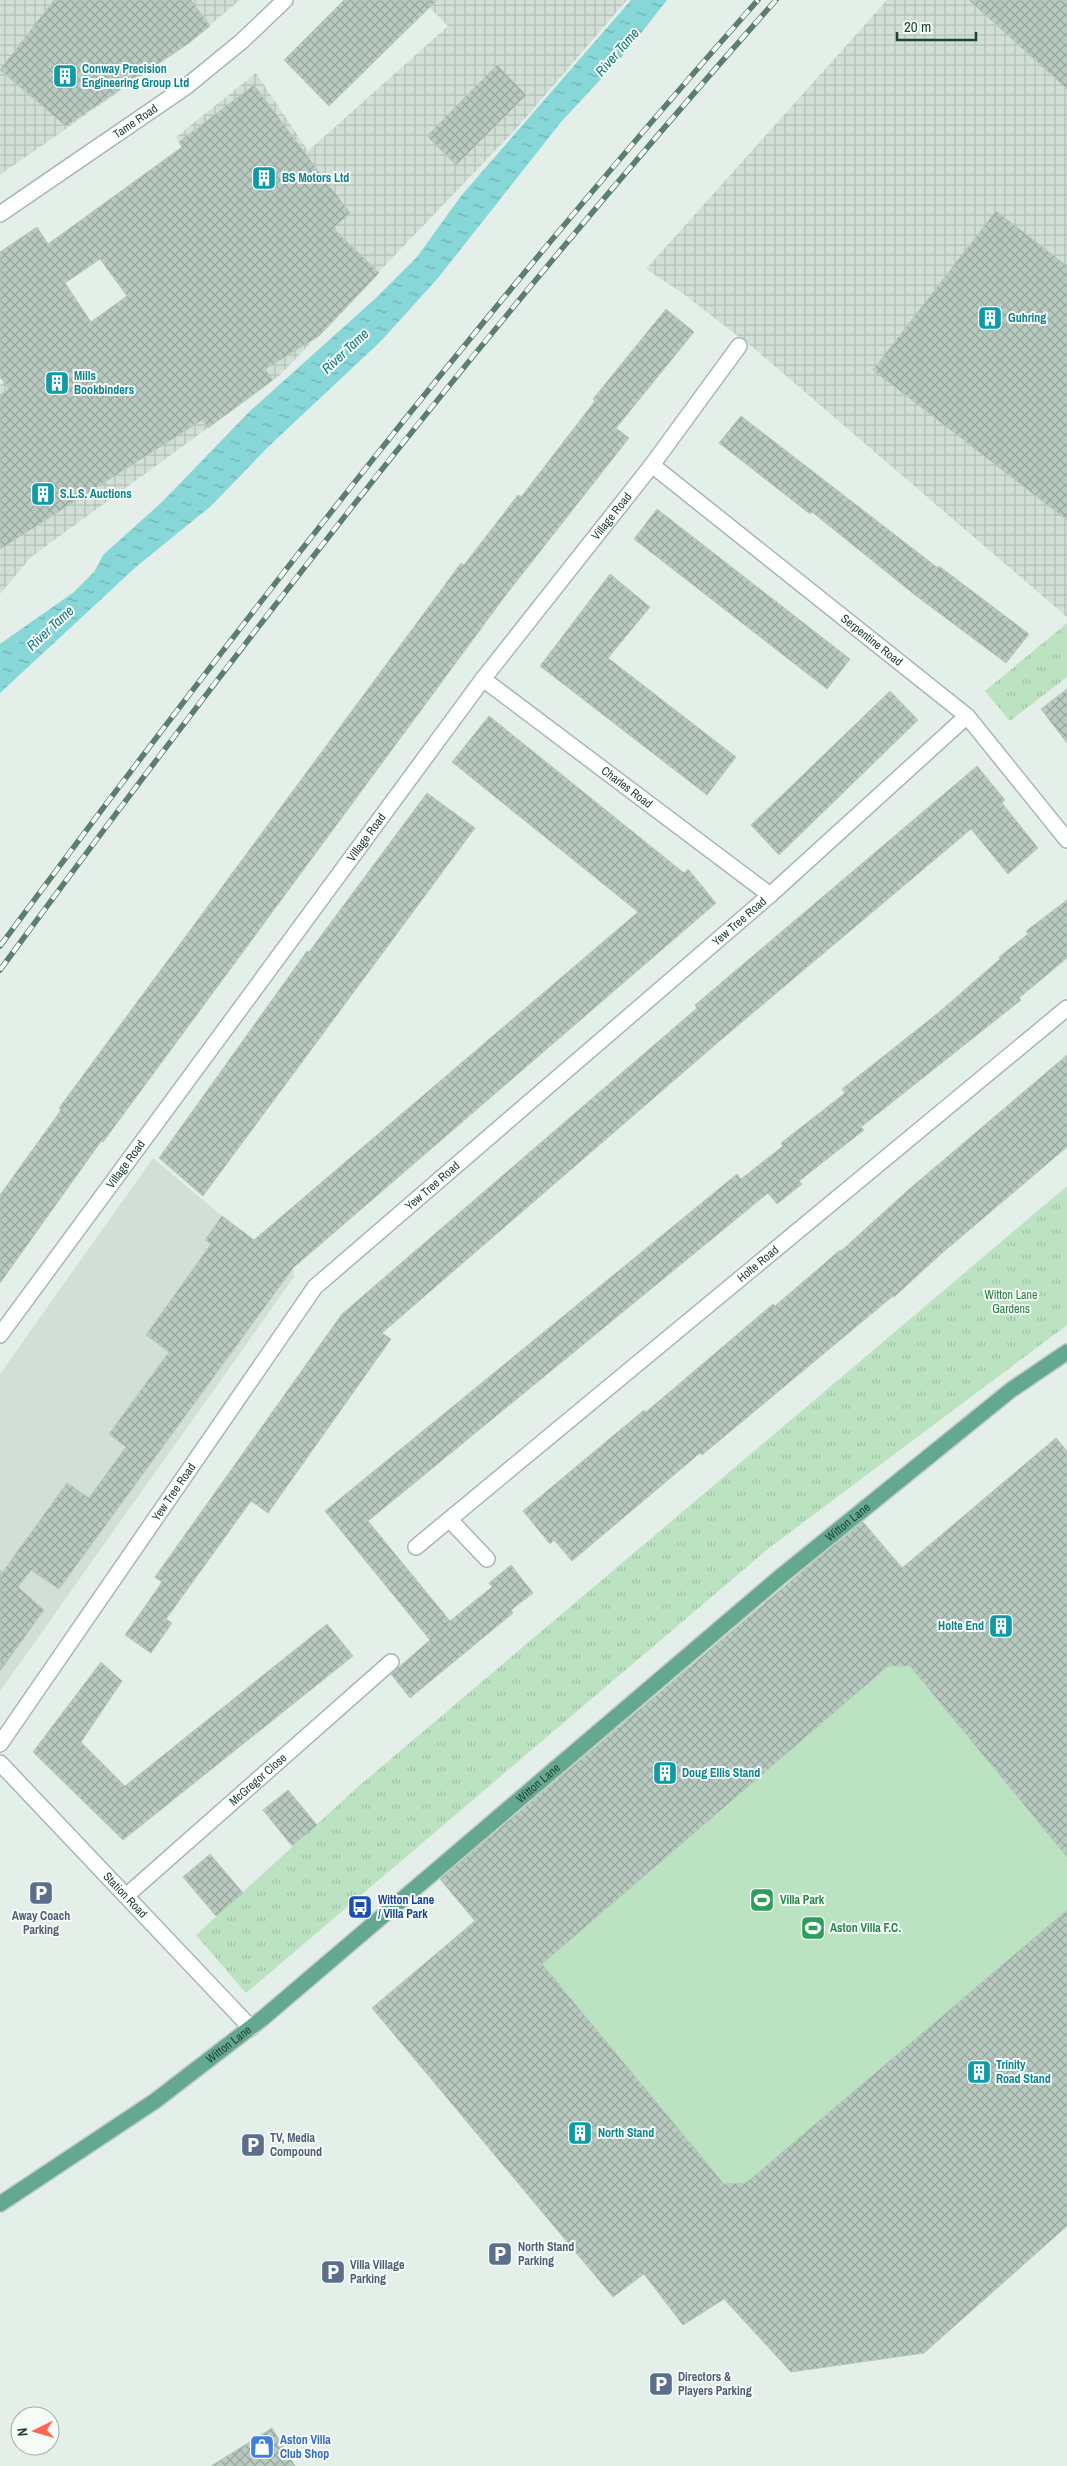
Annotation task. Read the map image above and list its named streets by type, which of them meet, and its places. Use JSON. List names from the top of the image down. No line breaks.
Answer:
{"streets":{"main road":["Witton Lane"],"street":["Tame Road","Village Road","Serpentine Road","Charles Road","Yew Tree Road","Holte Road","McGregor Close","Station Road"]},"crossings":[["Village Road","Serpentine Road"],["Village Road","Charles Road"],["Serpentine Road","Yew Tree Road"],["Charles Road","Yew Tree Road"],["Witton Lane","Station Road"],["McGregor Close","Station Road"]],"water":["River Tame"],"parks":["Witton Lane Gardens"],"places":{"building":["Conway Precision Engineering Group Ltd","BS Motors Ltd","Guhring","Mills Bookbinders","S.L.S. Auctions","Holte End","Doug Ellis Stand","Trinity Road Stand","North Stand"],"parking":["Away Coach Parking","TV, Media Compound","North Stand Parking","Villa Village Parking","Directors & Players Parking"],"sports":["Villa Park","Aston Villa F.C."],"bus stop":["Witton Lane / Villa Park"],"shop":["Aston Villa Club Shop"]},"scale_bar":"20 m","north":"left"}
